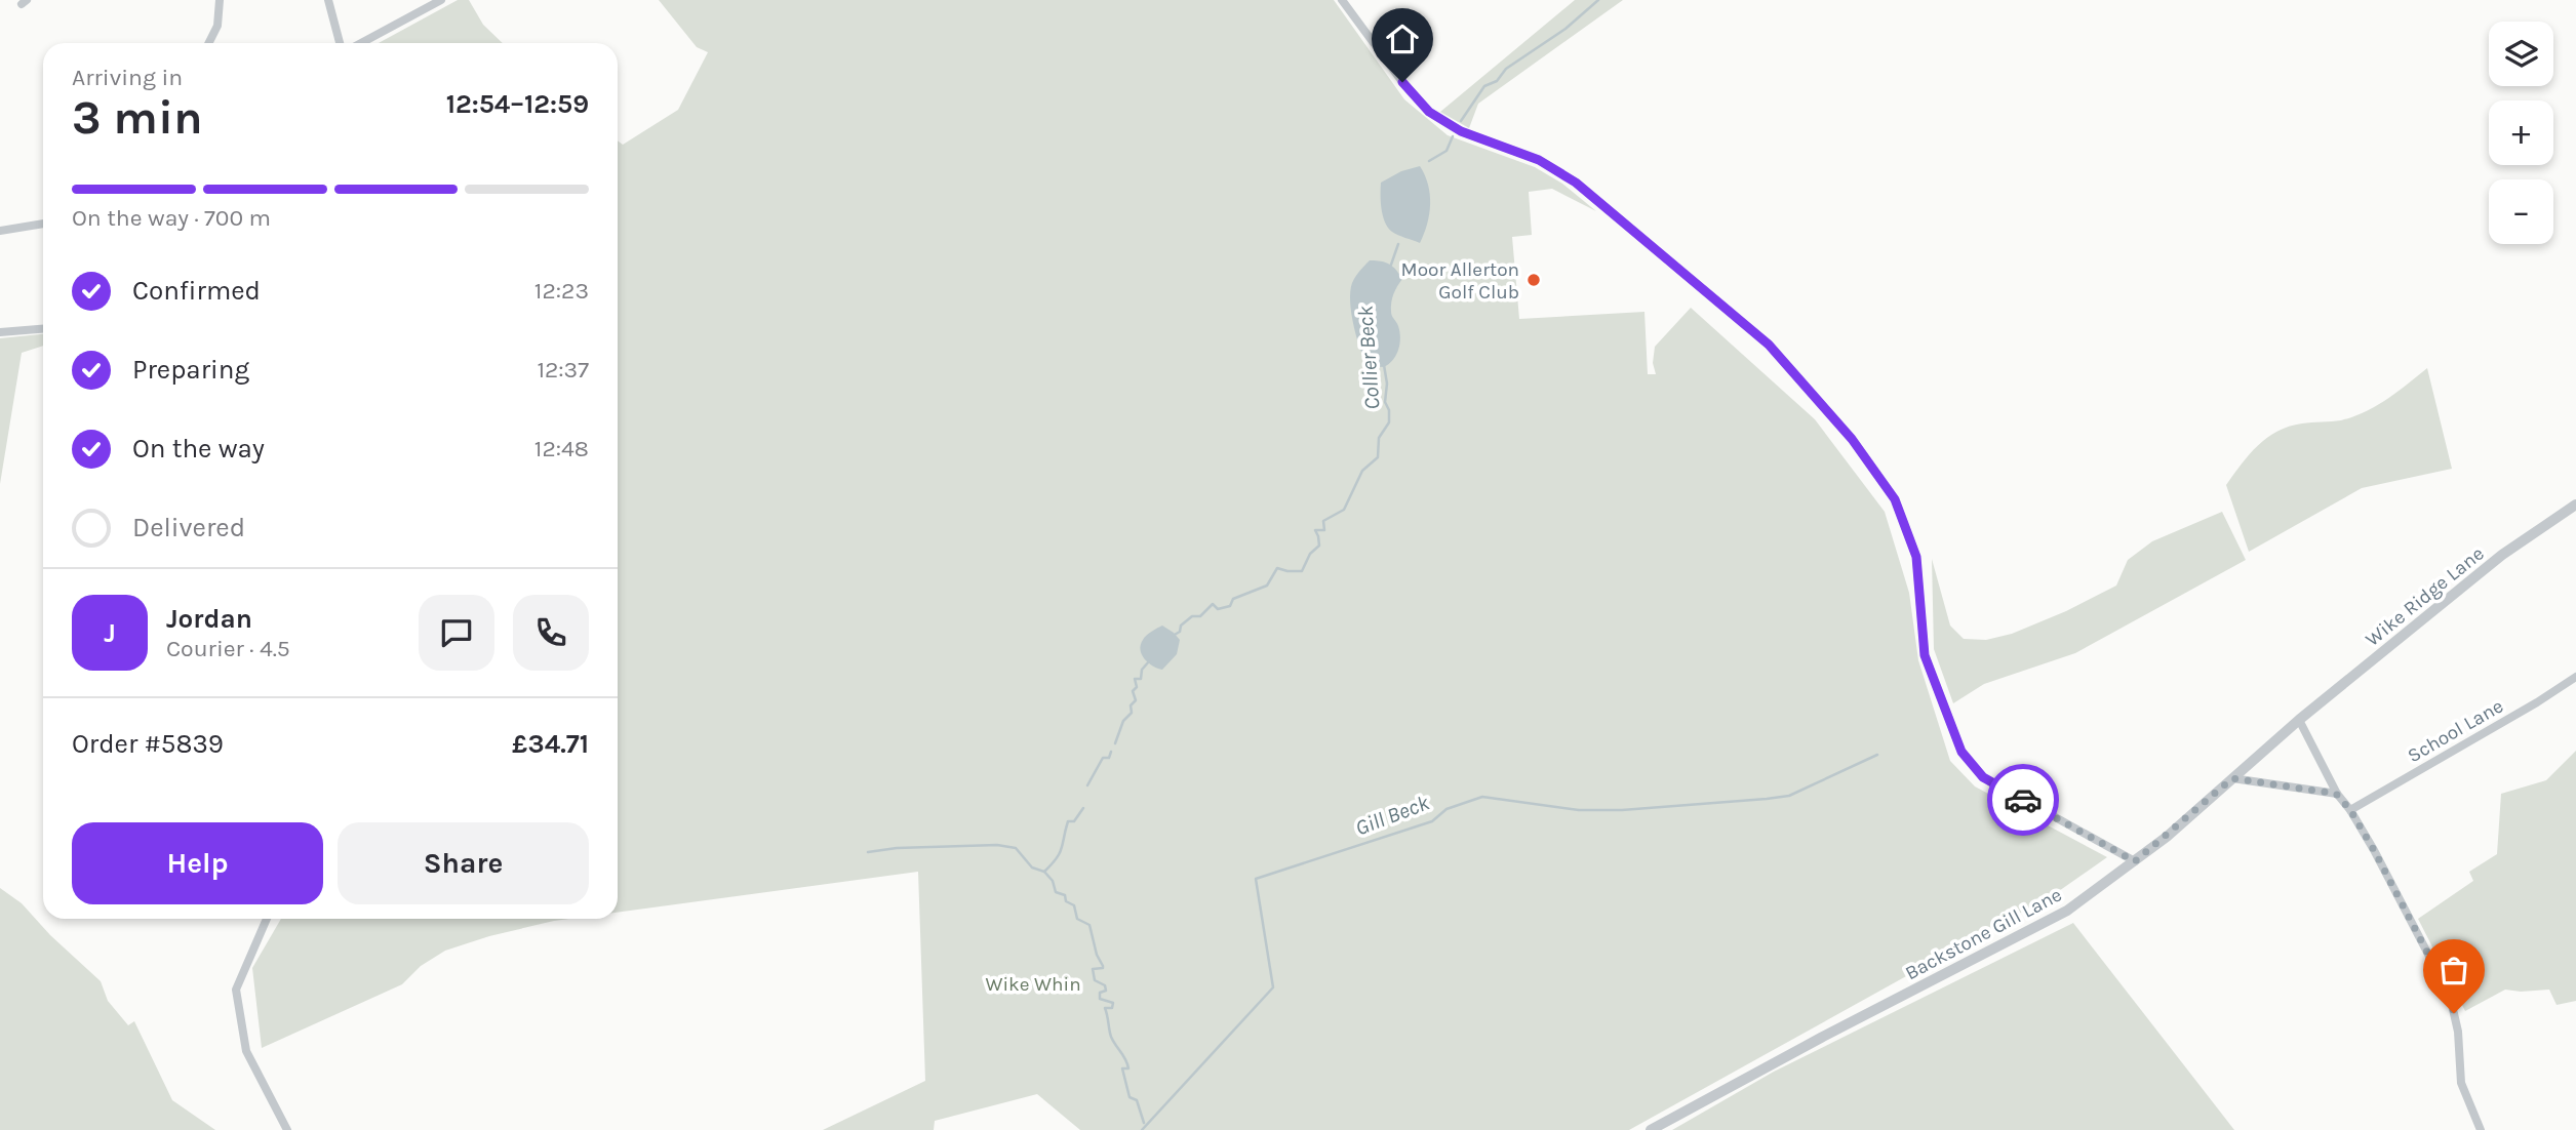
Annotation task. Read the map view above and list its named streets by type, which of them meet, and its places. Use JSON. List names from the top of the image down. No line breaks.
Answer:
{"streets":{"street":["Wike Ridge Lane","School Lane","Backstone Gill Lane"]},"crossings":[["Wike Ridge Lane","Backstone Gill Lane"]],"water":["Collier Beck","Gill Beck"],"parks":["Wike Whin"],"places":["Moor Allerton Golf Club"],"page":{"map_buttons":["+","−"],"heading":["3 min","Arriving in","12:54–12:59"],"panel":["Jordan","Courier · 4.5","Order #5839","£34.71"],"bar":"On the way · 700 m","list":[["Confirmed","12:23"],["Preparing","12:37"],["On the way","12:48"],"Delivered"],"round":"J","buttons":["Help","Share"]}}
